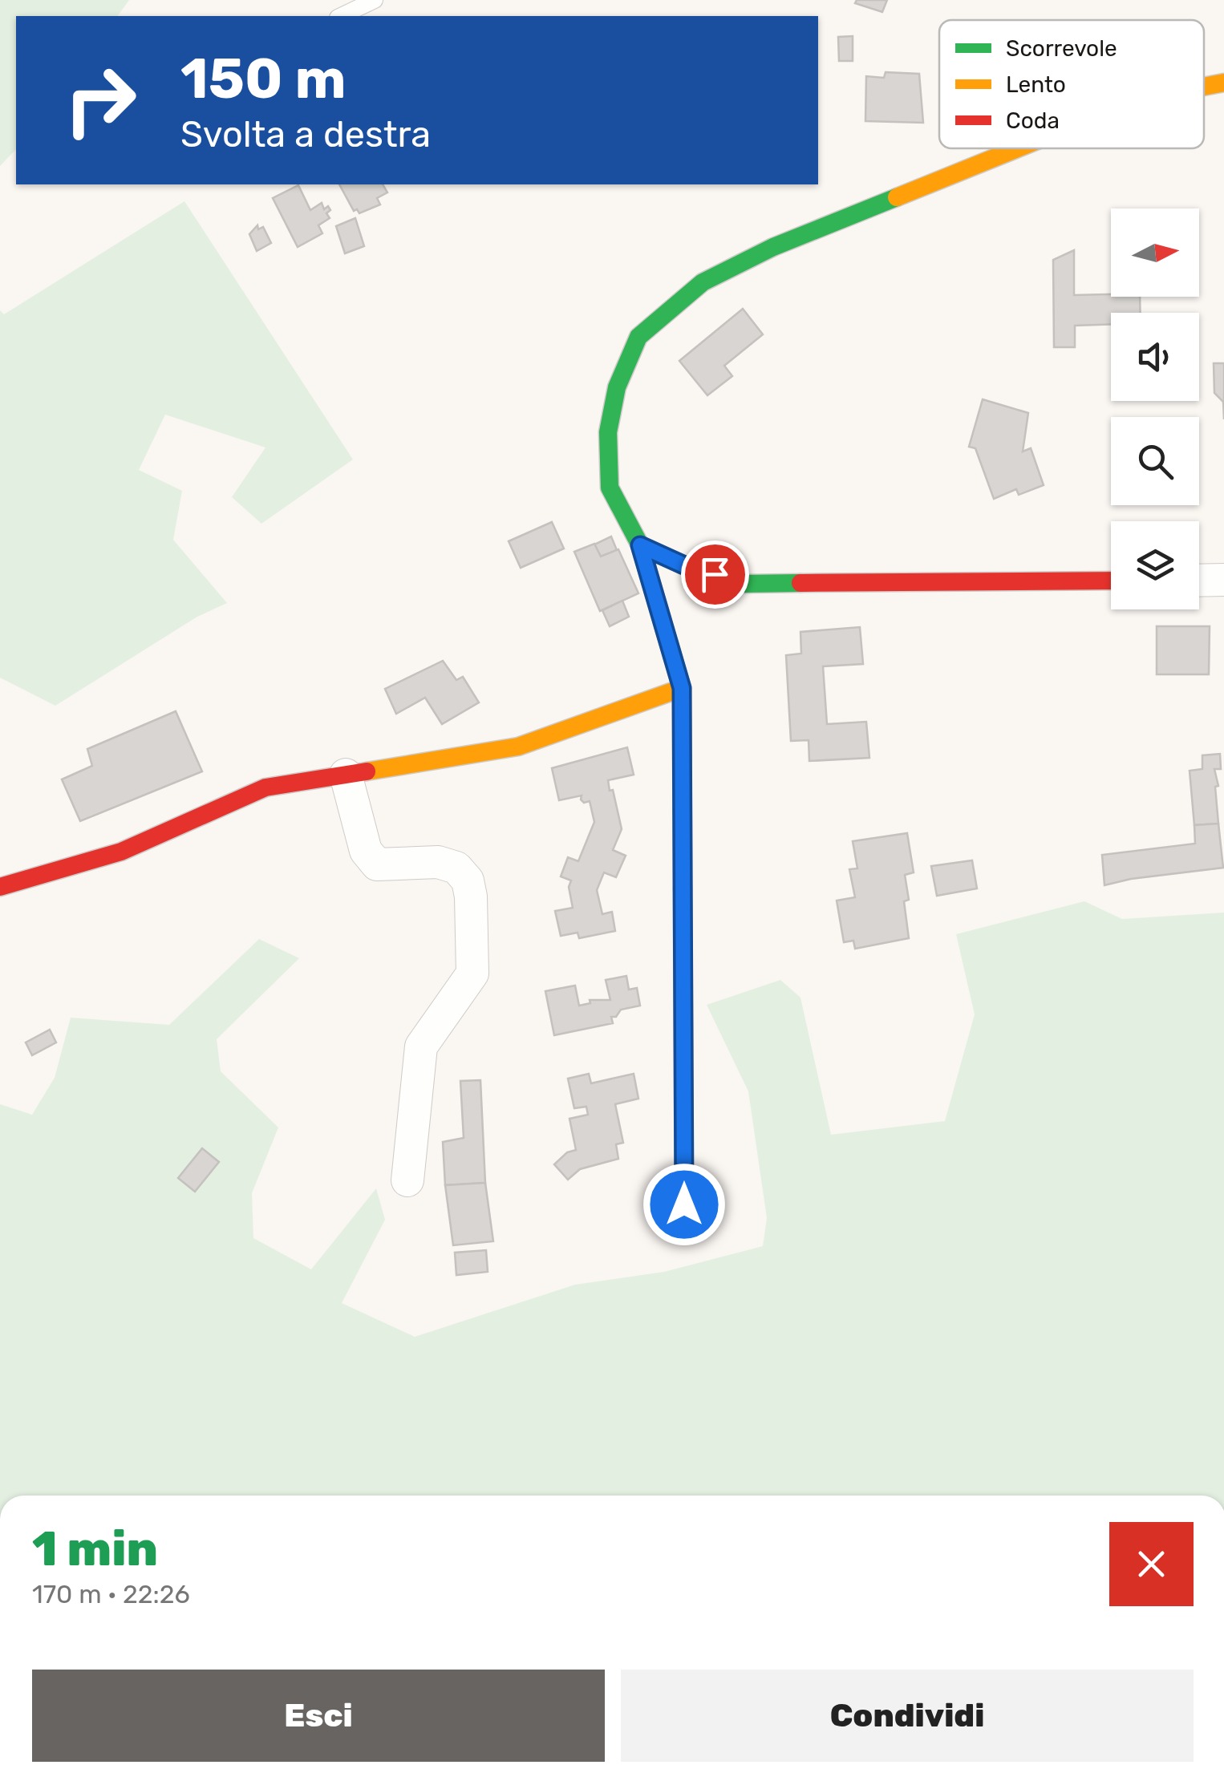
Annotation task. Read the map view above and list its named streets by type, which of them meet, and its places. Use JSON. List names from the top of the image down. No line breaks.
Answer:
{"legend":["Scorrevole","Lento","Coda"],"north":"right","page":{"turn":["150 m","Svolta a destra"],"heading":["1 min","170 m · 22:26"],"buttons":["Esci","Condividi"]}}
